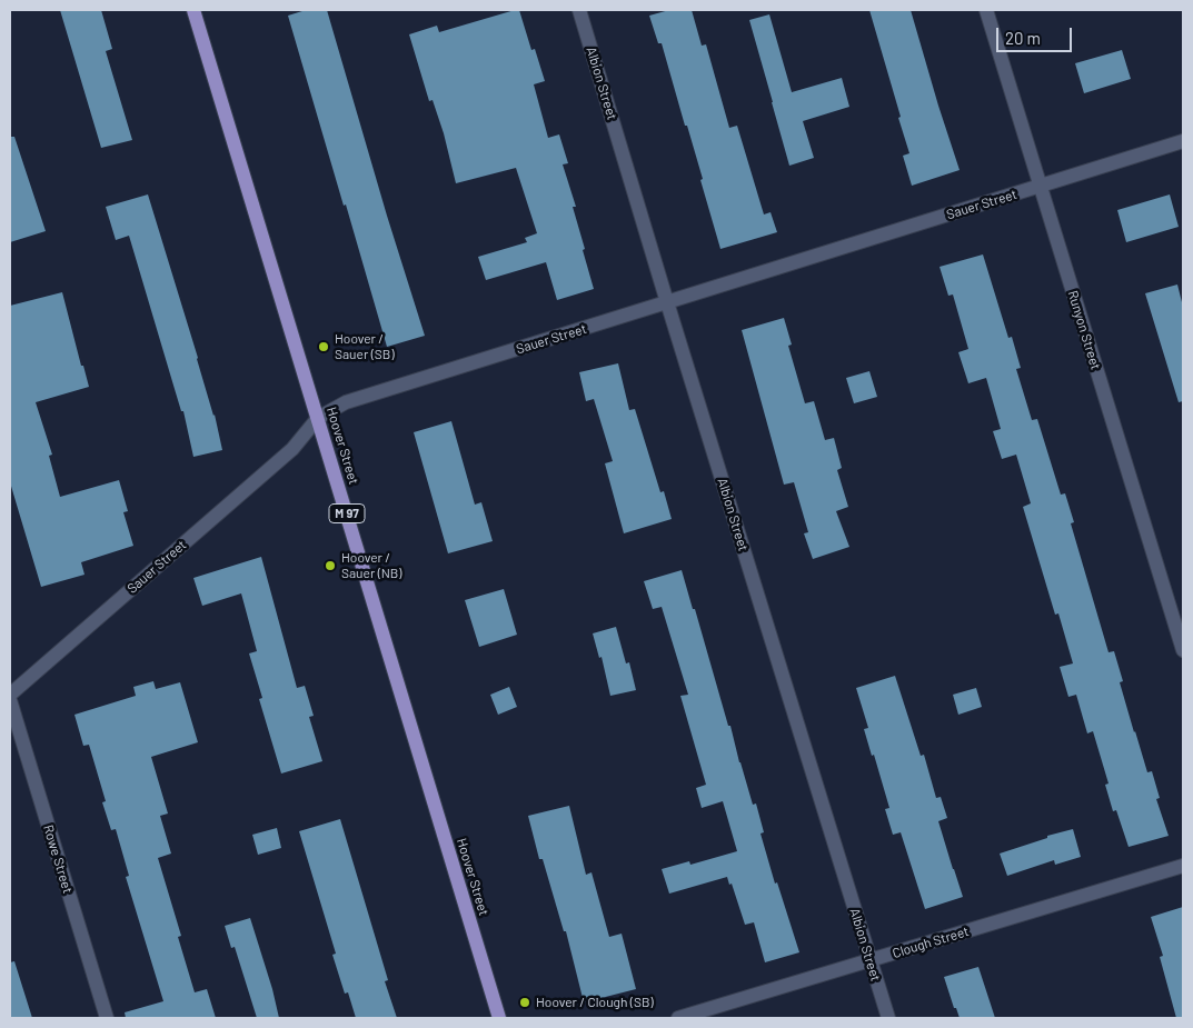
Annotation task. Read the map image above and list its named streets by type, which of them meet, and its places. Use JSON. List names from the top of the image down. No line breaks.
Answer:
{"streets":{"main road":["Hoover Street","M 97"],"street":["Albion Street","Sauer Street","Runyon Street","Rowe Street","Clough Street"]},"crossings":[["Albion Street","Sauer Street"],["Albion Street","Clough Street"],["Sauer Street","Runyon Street"],["Sauer Street","Hoover Street"]],"places":["Hoover / Sauer (SB)","Hoover / Sauer (NB)","Hoover / Clough (SB)"],"scale_bar":"20 m"}
